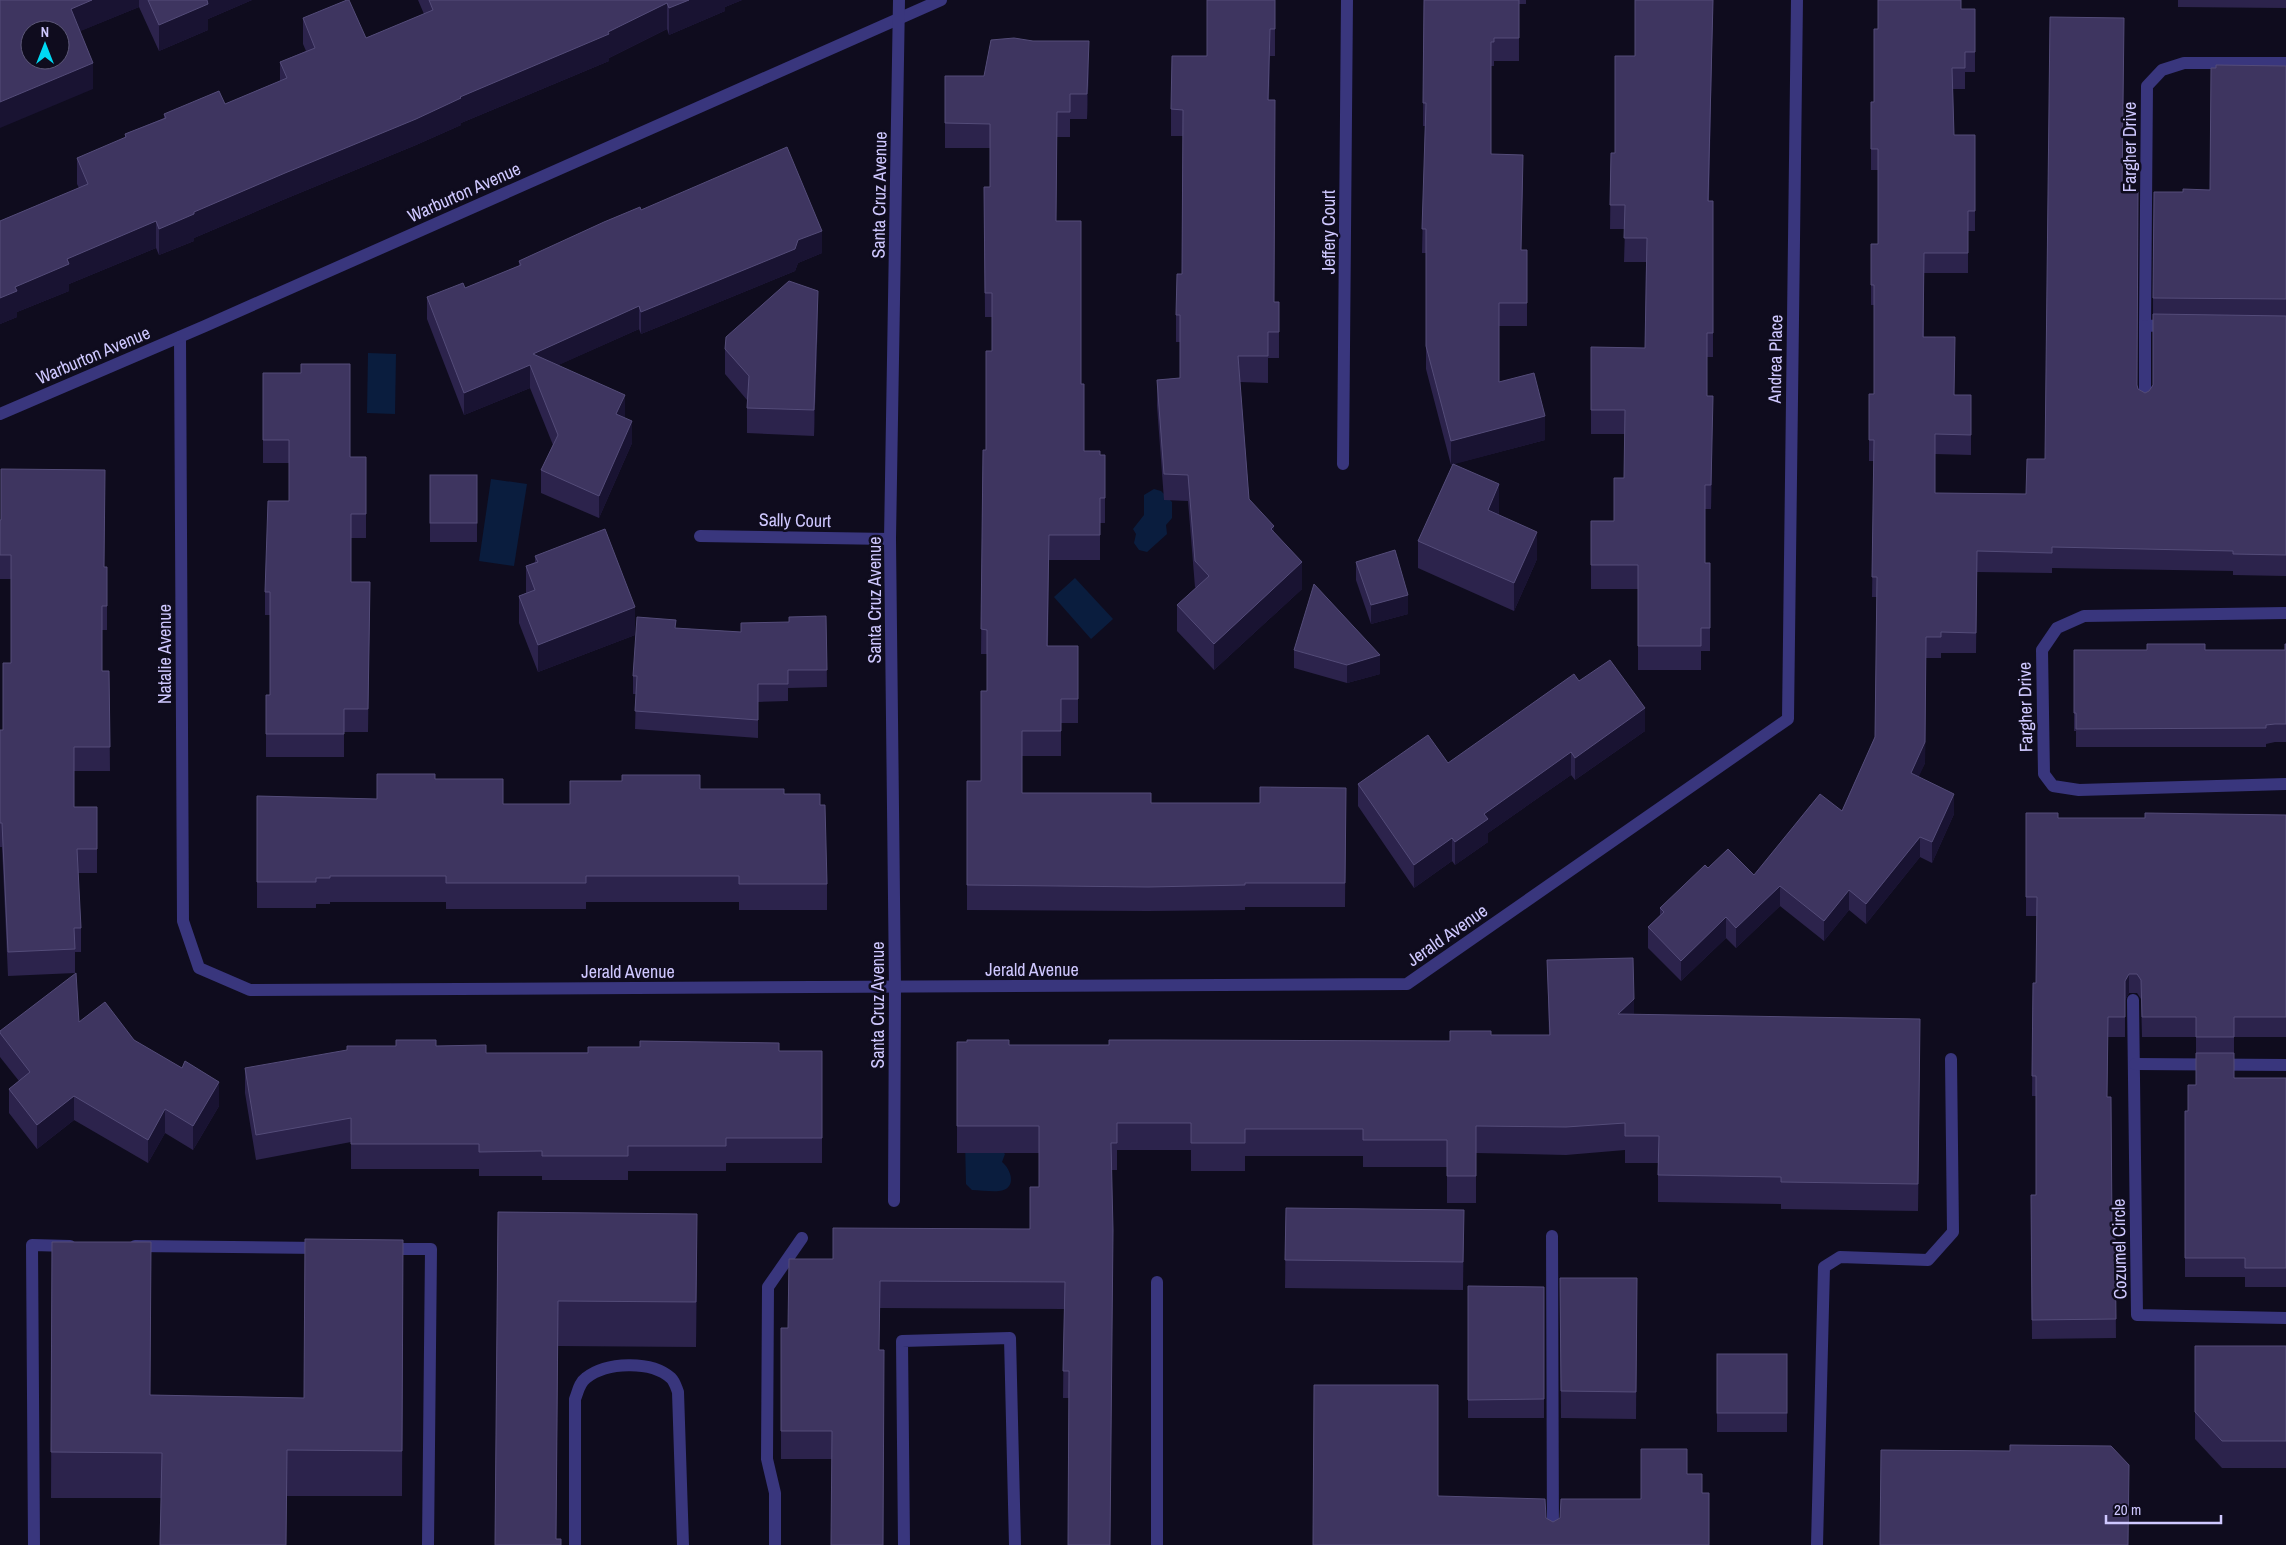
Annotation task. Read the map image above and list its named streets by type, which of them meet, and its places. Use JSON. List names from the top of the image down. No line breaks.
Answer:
{"streets":{"street":["Fargher Drive","Warburton Avenue","Santa Cruz Avenue","Jeffery Court","Andrea Place","Sally Court","Natalie Avenue","Jerald Avenue","Cozumel Circle"]},"crossings":[["Warburton Avenue","Santa Cruz Avenue"],["Warburton Avenue","Natalie Avenue"],["Santa Cruz Avenue","Sally Court"],["Santa Cruz Avenue","Jerald Avenue"],["Andrea Place","Jerald Avenue"],["Natalie Avenue","Jerald Avenue"]],"scale_bar":"20 m","north":"top"}
